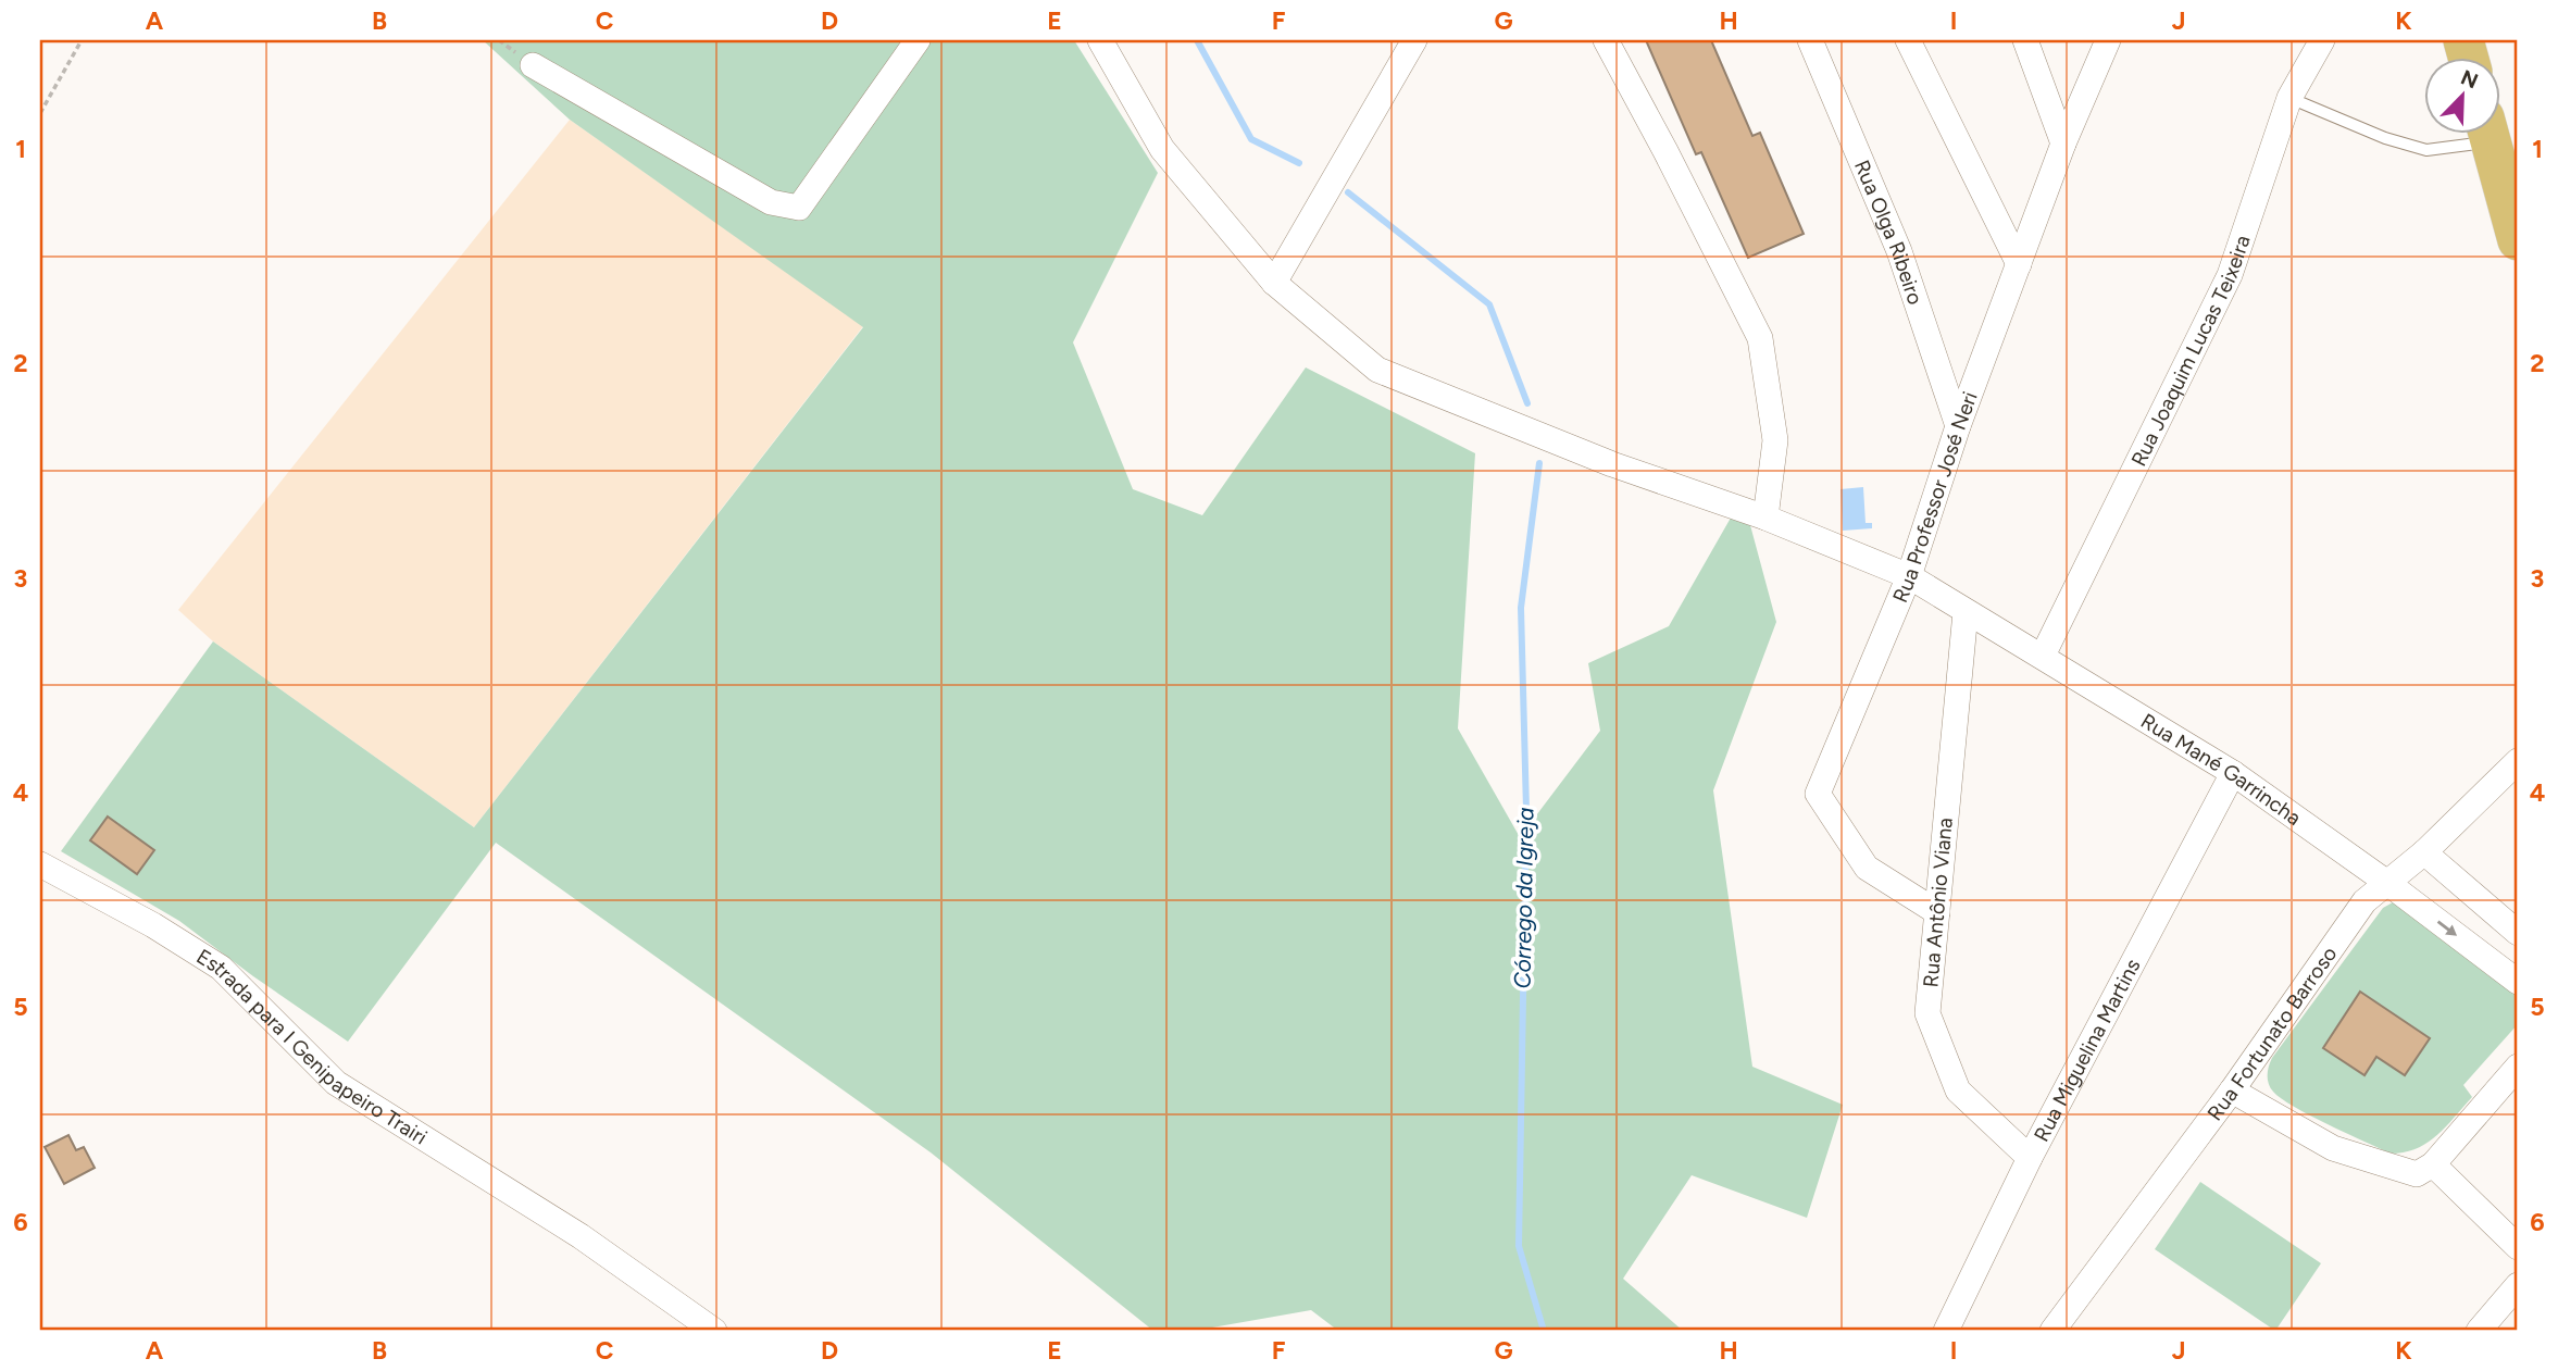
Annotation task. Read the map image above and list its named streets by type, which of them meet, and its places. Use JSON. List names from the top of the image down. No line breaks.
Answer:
{"streets":{"street":["Rua Olga Ribeiro","Rua Joaquim Lucas Teixeira","Rua Professor José Neri","Rua Mané Garrincha","Rua Antônio Viana","Rua Fortunato Barroso","Estrada para I Genipapeiro Trairi","Rua Miguelina Martins"]},"crossings":[["Rua Olga Ribeiro","Rua Professor José Neri"],["Rua Joaquim Lucas Teixeira","Rua Mané Garrincha"],["Rua Professor José Neri","Rua Mané Garrincha"],["Rua Professor José Neri","Rua Antônio Viana"],["Rua Mané Garrincha","Rua Antônio Viana"],["Rua Mané Garrincha","Rua Fortunato Barroso"],["Rua Mané Garrincha","Rua Miguelina Martins"],["Rua Antônio Viana","Rua Miguelina Martins"]],"water":["Córrego da Igreja"],"north":"top right","grid":{"columns":["A","B","C","D","E","F","G","H","I","J","K"],"rows":["1","2","3","4","5","6"]}}
